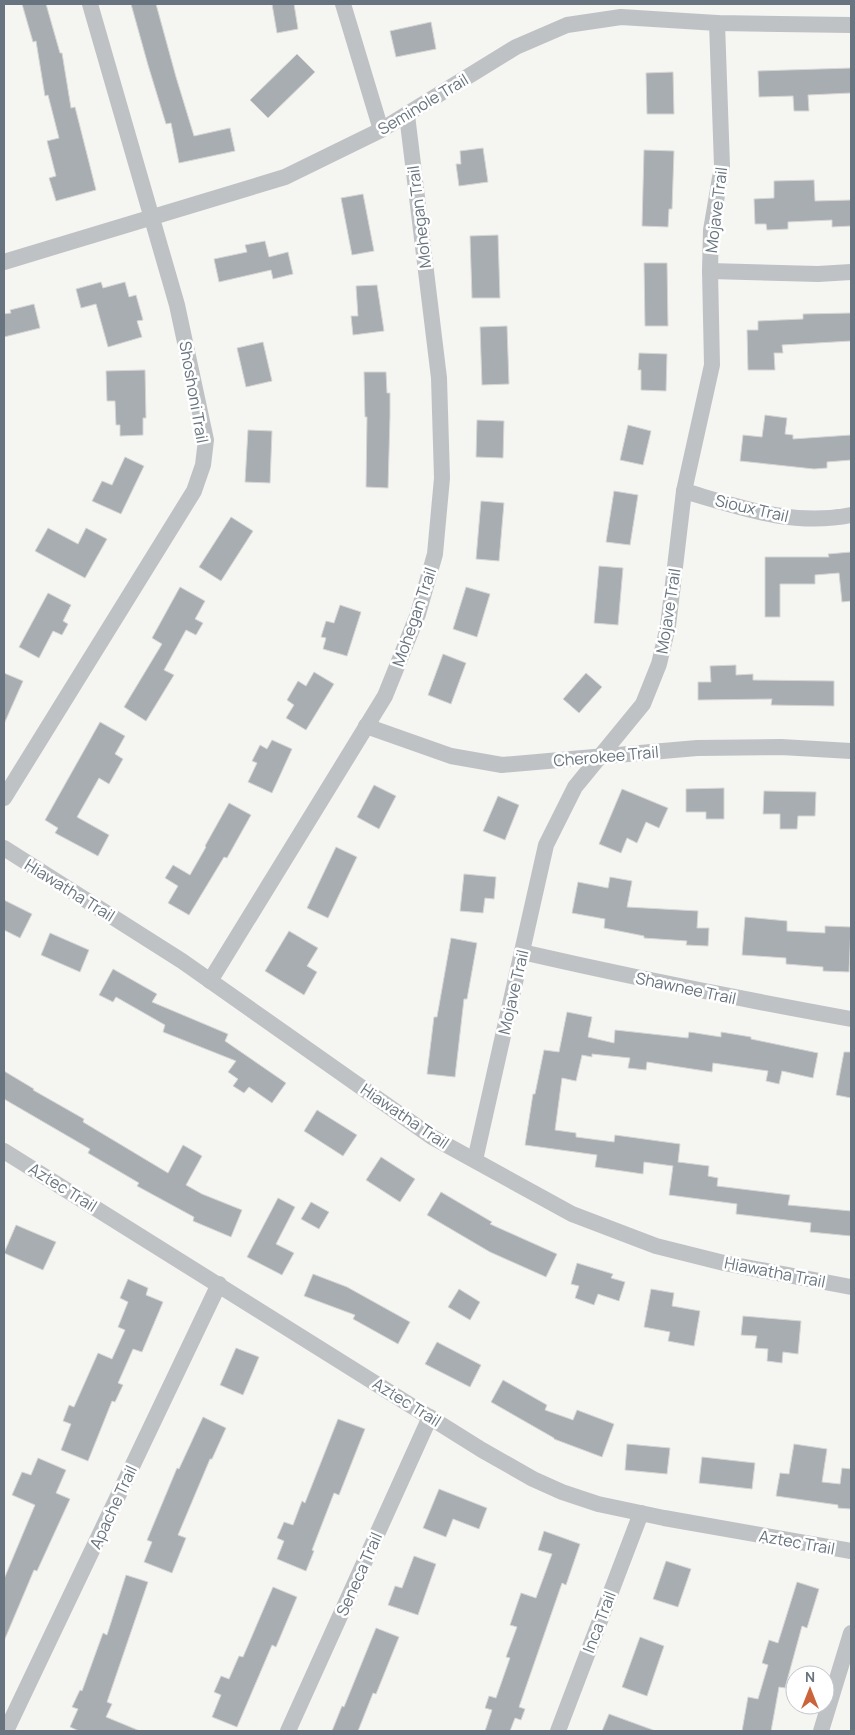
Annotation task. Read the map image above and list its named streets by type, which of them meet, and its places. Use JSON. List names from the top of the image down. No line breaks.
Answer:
{"streets":{"street":["Seminole Trail","Mojave Trail","Mohegan Trail","Shoshoni Trail","Sioux Trail","Cherokee Trail","Hiawatha Trail","Shawnee Trail","Aztec Trail","Apache Trail","Seneca Trail","Inca Trail"]},"crossings":[["Seminole Trail","Mojave Trail"],["Seminole Trail","Mohegan Trail"],["Seminole Trail","Shoshoni Trail"],["Mojave Trail","Sioux Trail"],["Mojave Trail","Cherokee Trail"],["Mojave Trail","Hiawatha Trail"],["Mojave Trail","Shawnee Trail"],["Mohegan Trail","Cherokee Trail"],["Mohegan Trail","Hiawatha Trail"],["Aztec Trail","Apache Trail"],["Aztec Trail","Seneca Trail"],["Aztec Trail","Inca Trail"]],"north":"top"}
